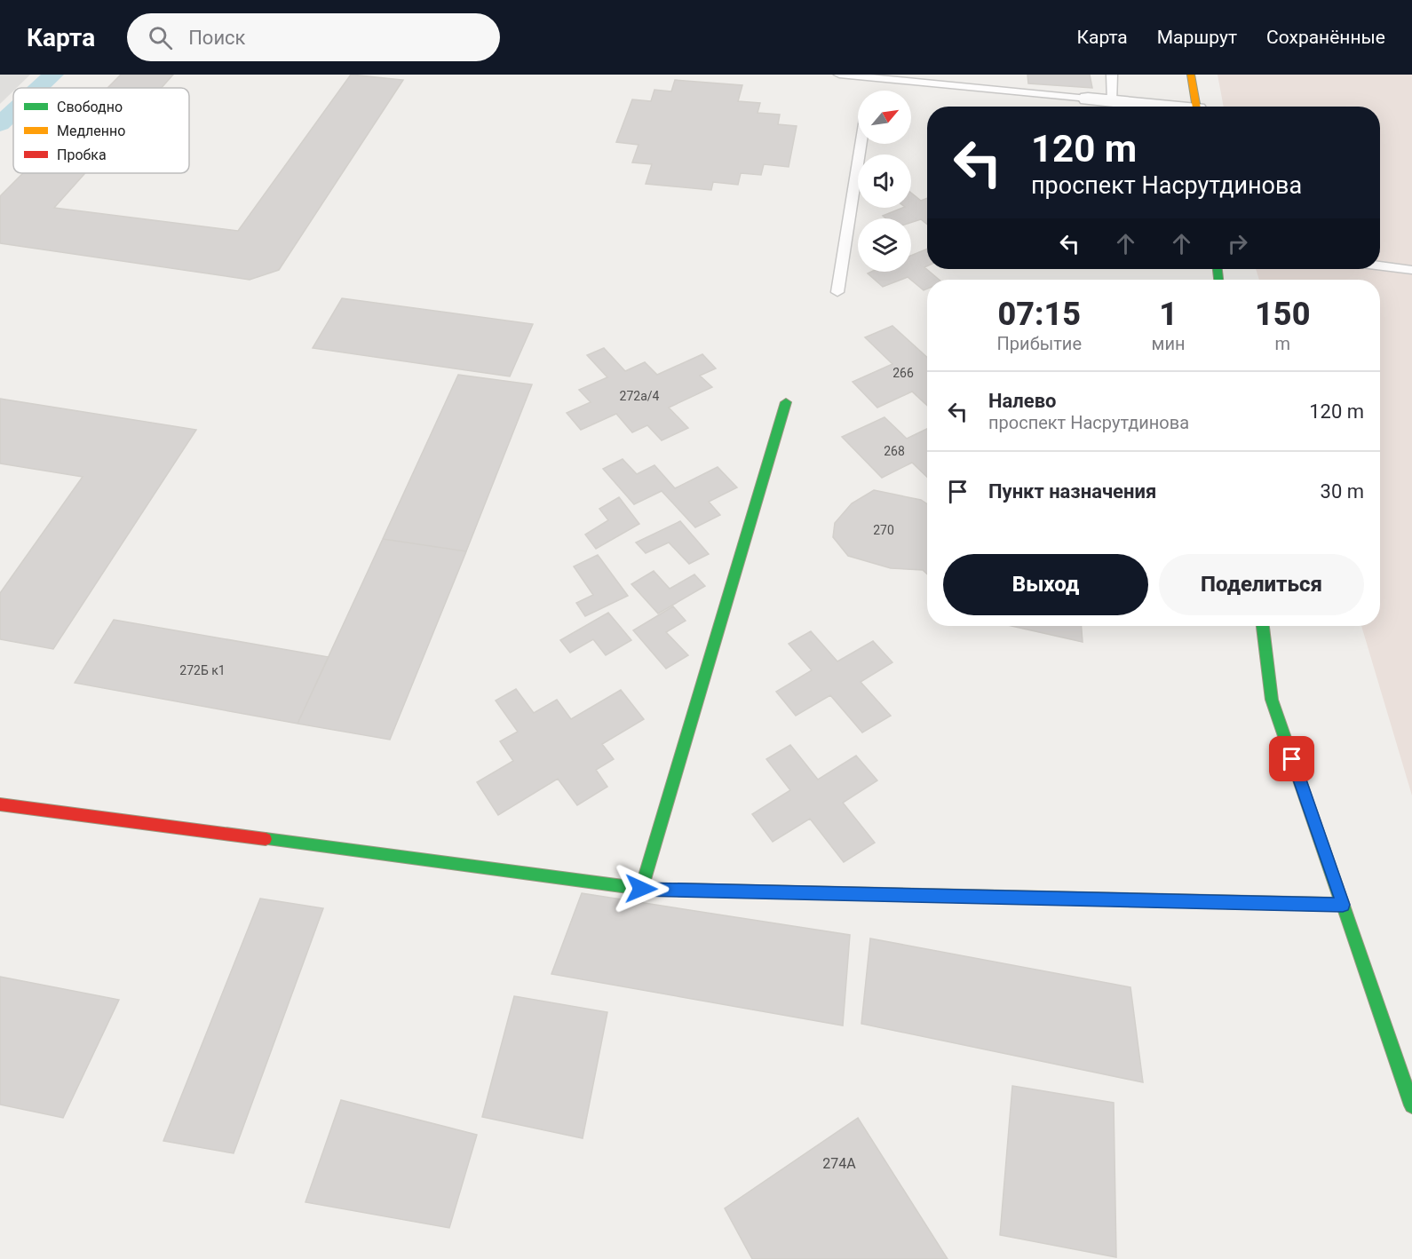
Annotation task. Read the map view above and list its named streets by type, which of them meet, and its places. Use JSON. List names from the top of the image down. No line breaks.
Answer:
{"house_numbers":["266","272а/4","268","270","272Б к1","274А"],"legend":["Свободно","Медленно","Пробка"],"north":"top right","page":{"header":"Карта","search":"Поиск","nav":["Карта","Маршрут","Сохранённые"],"turn":["120 m","проспект Насрутдинова"],"eta":["07:15","Прибытие","1","мин","150","m"],"list":[{"name":"Налево","note":"проспект Насрутдинова","value":"120 m"},{"name":"Пункт назначения","value":"30 m"}],"buttons":["Выход","Поделиться"]}}
